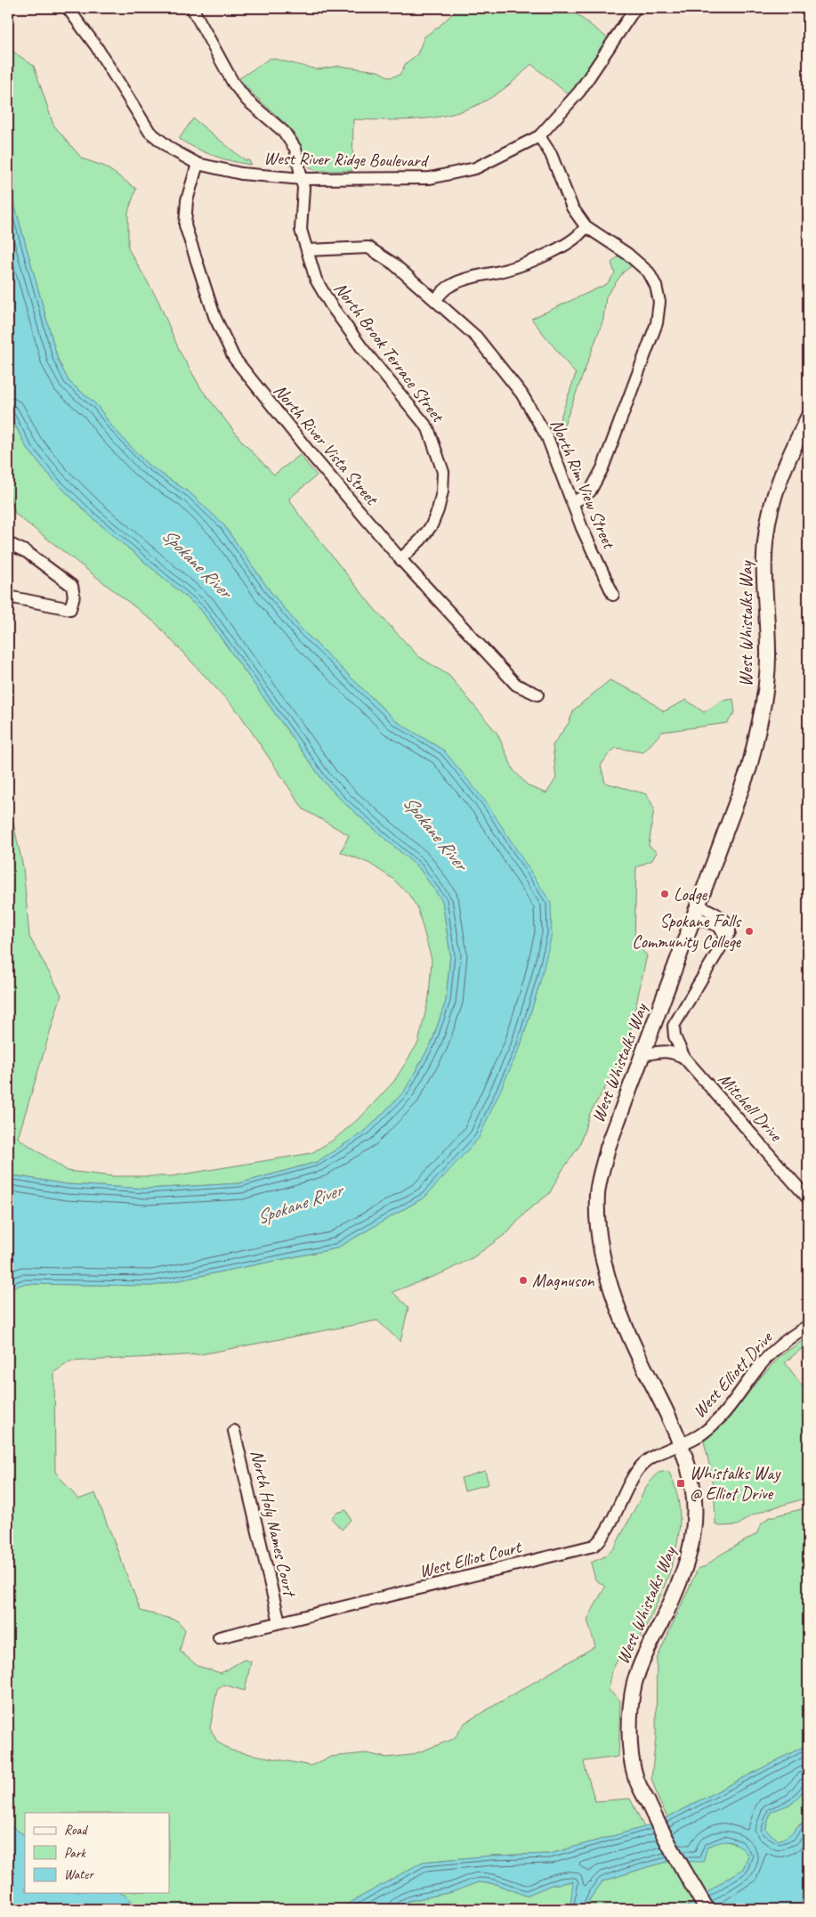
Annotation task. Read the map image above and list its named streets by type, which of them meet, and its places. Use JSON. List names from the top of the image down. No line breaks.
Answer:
{"streets":{"main road":["West Whistalks Way"],"street":["West River Ridge Boulevard","North Brook Terrace Street","North River Vista Street","North Rim View Street","Mitchell Drive","West Elliott Drive","North Holy Names Court","West Elliot Court"]},"crossings":[["West River Ridge Boulevard","North Brook Terrace Street"],["West River Ridge Boulevard","North River Vista Street"],["North Brook Terrace Street","North River Vista Street"],["North Brook Terrace Street","North Rim View Street"],["West Whistalks Way","Mitchell Drive"],["West Whistalks Way","West Elliott Drive"],["West Whistalks Way","West Elliot Court"],["West Elliott Drive","West Elliot Court"],["North Holy Names Court","West Elliot Court"]],"water":["Spokane River"],"places":{"other":["Lodge","Spokane Falls Community College","Magnuson"],"transit":["Whistalks Way @ Elliot Drive"]},"legend":["Road","Park","Water"]}
